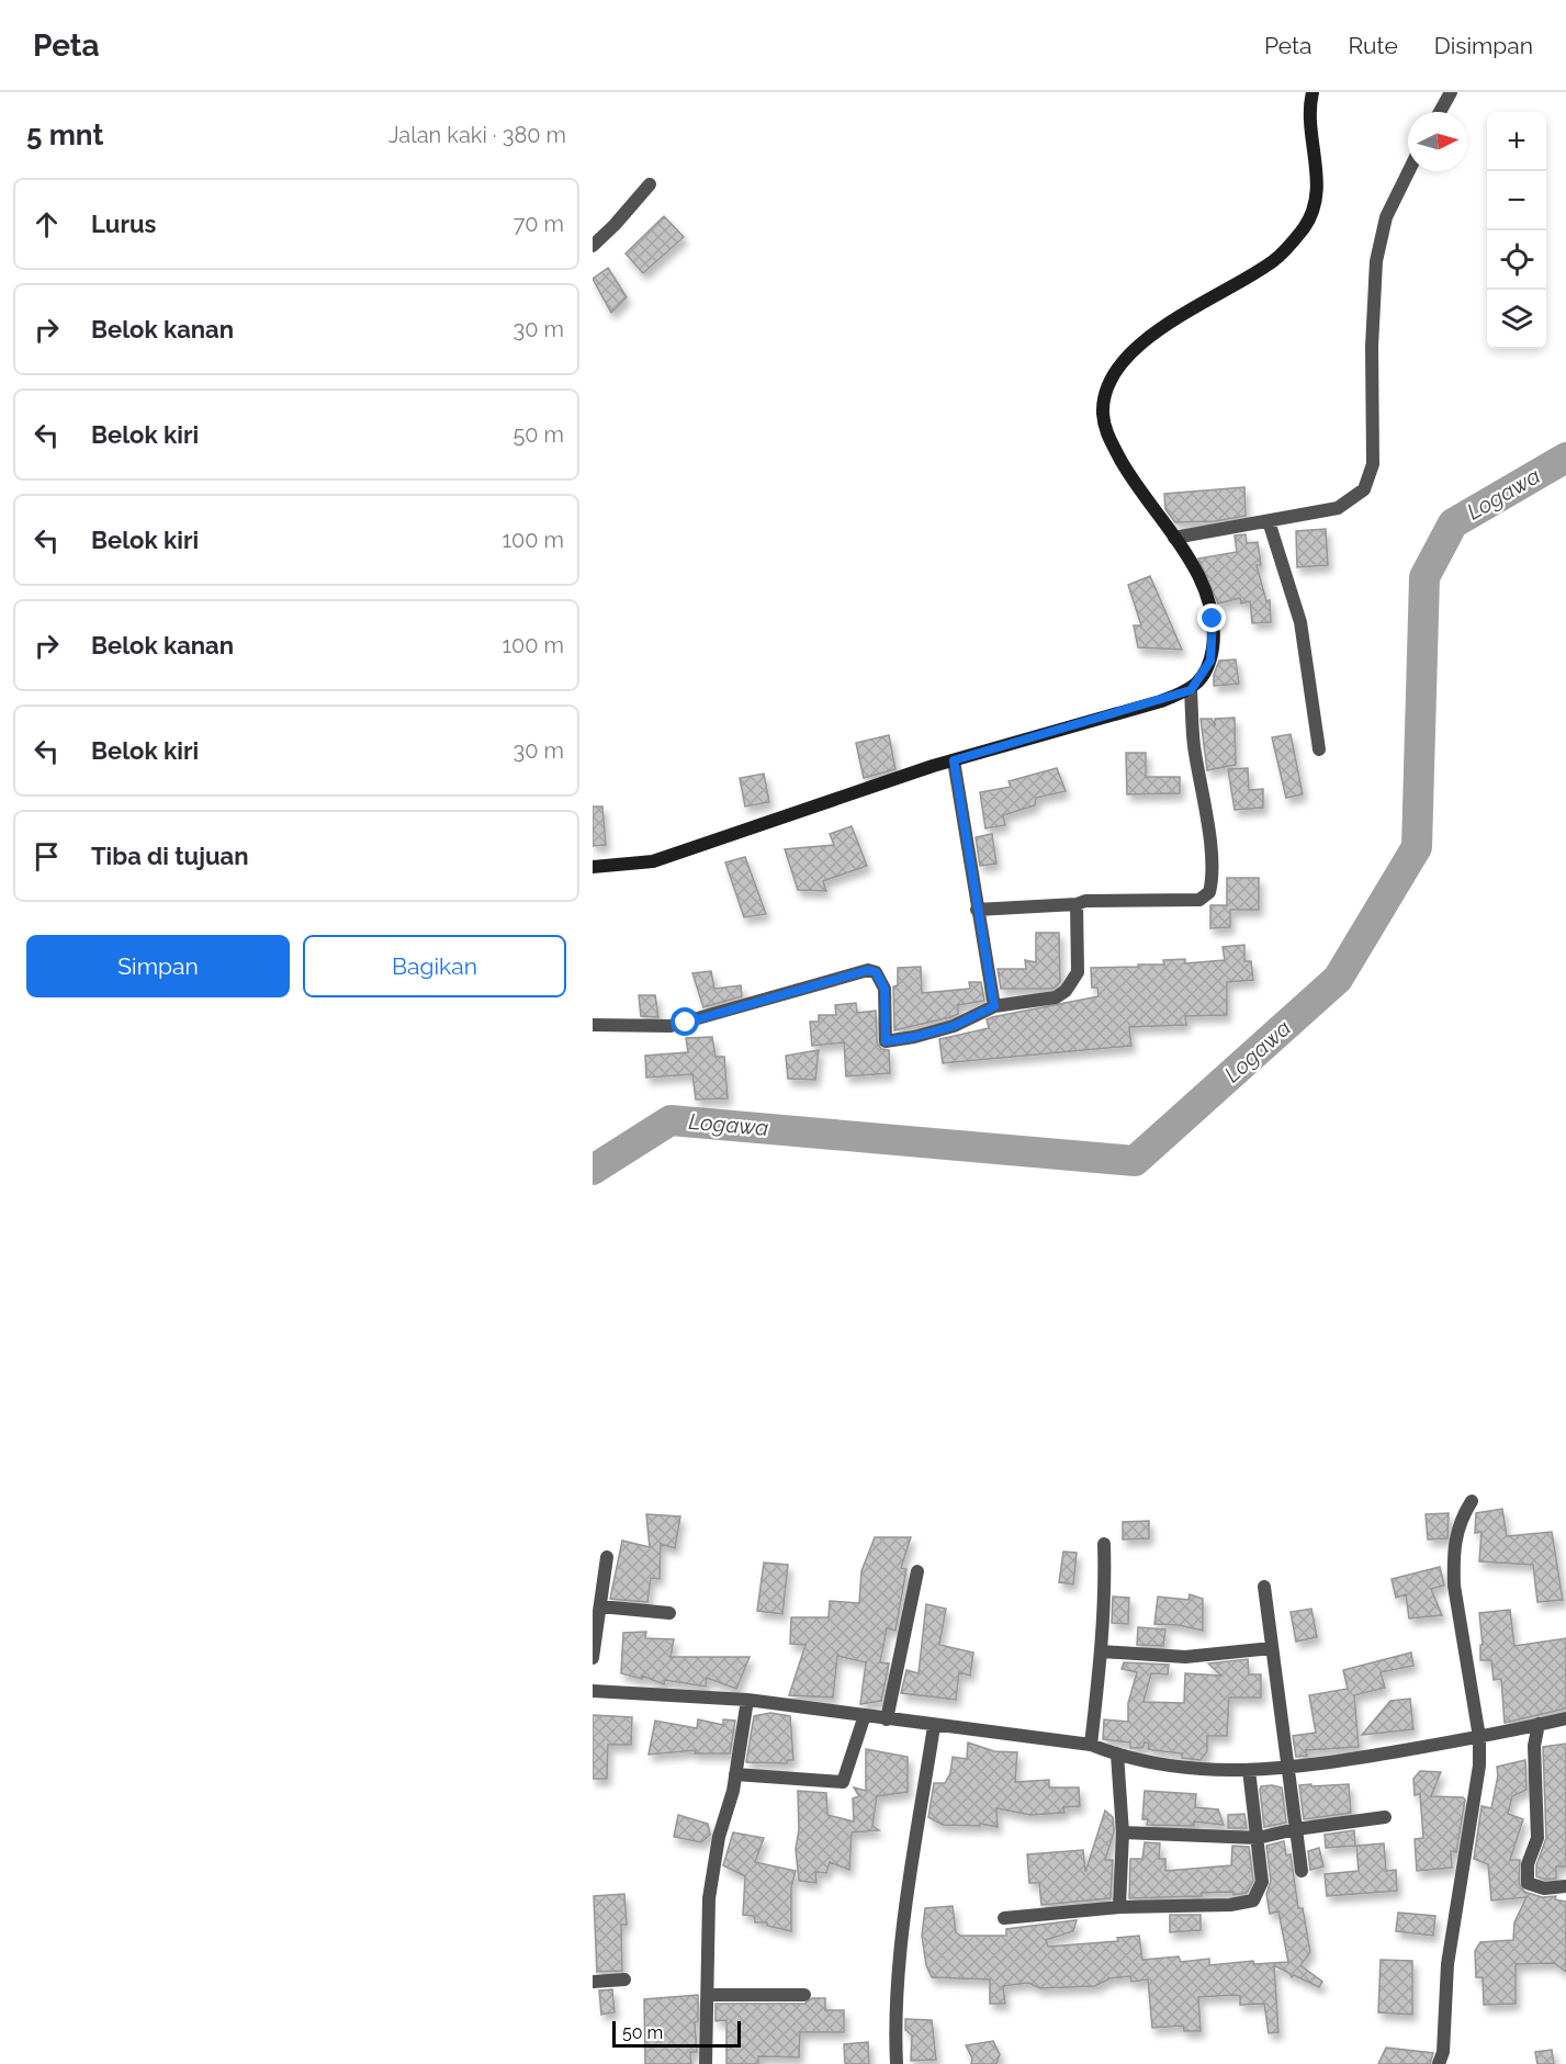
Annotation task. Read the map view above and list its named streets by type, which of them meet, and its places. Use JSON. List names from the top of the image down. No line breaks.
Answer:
{"water":["Logawa"],"scale_bar":"50 m","north":"right","page":{"header":"Peta","nav":["Peta","Rute","Disimpan"],"heading":["5 mnt","Jalan kaki · 380 m"],"map_buttons":["+","−"],"list":[["Lurus","70 m"],["Belok kanan","30 m"],["Belok kiri","50 m"],["Belok kiri","100 m"],["Belok kanan","100 m"],["Belok kiri","30 m"],"Tiba di tujuan"],"buttons":["Simpan","Bagikan"],"scale":"50 m"}}
